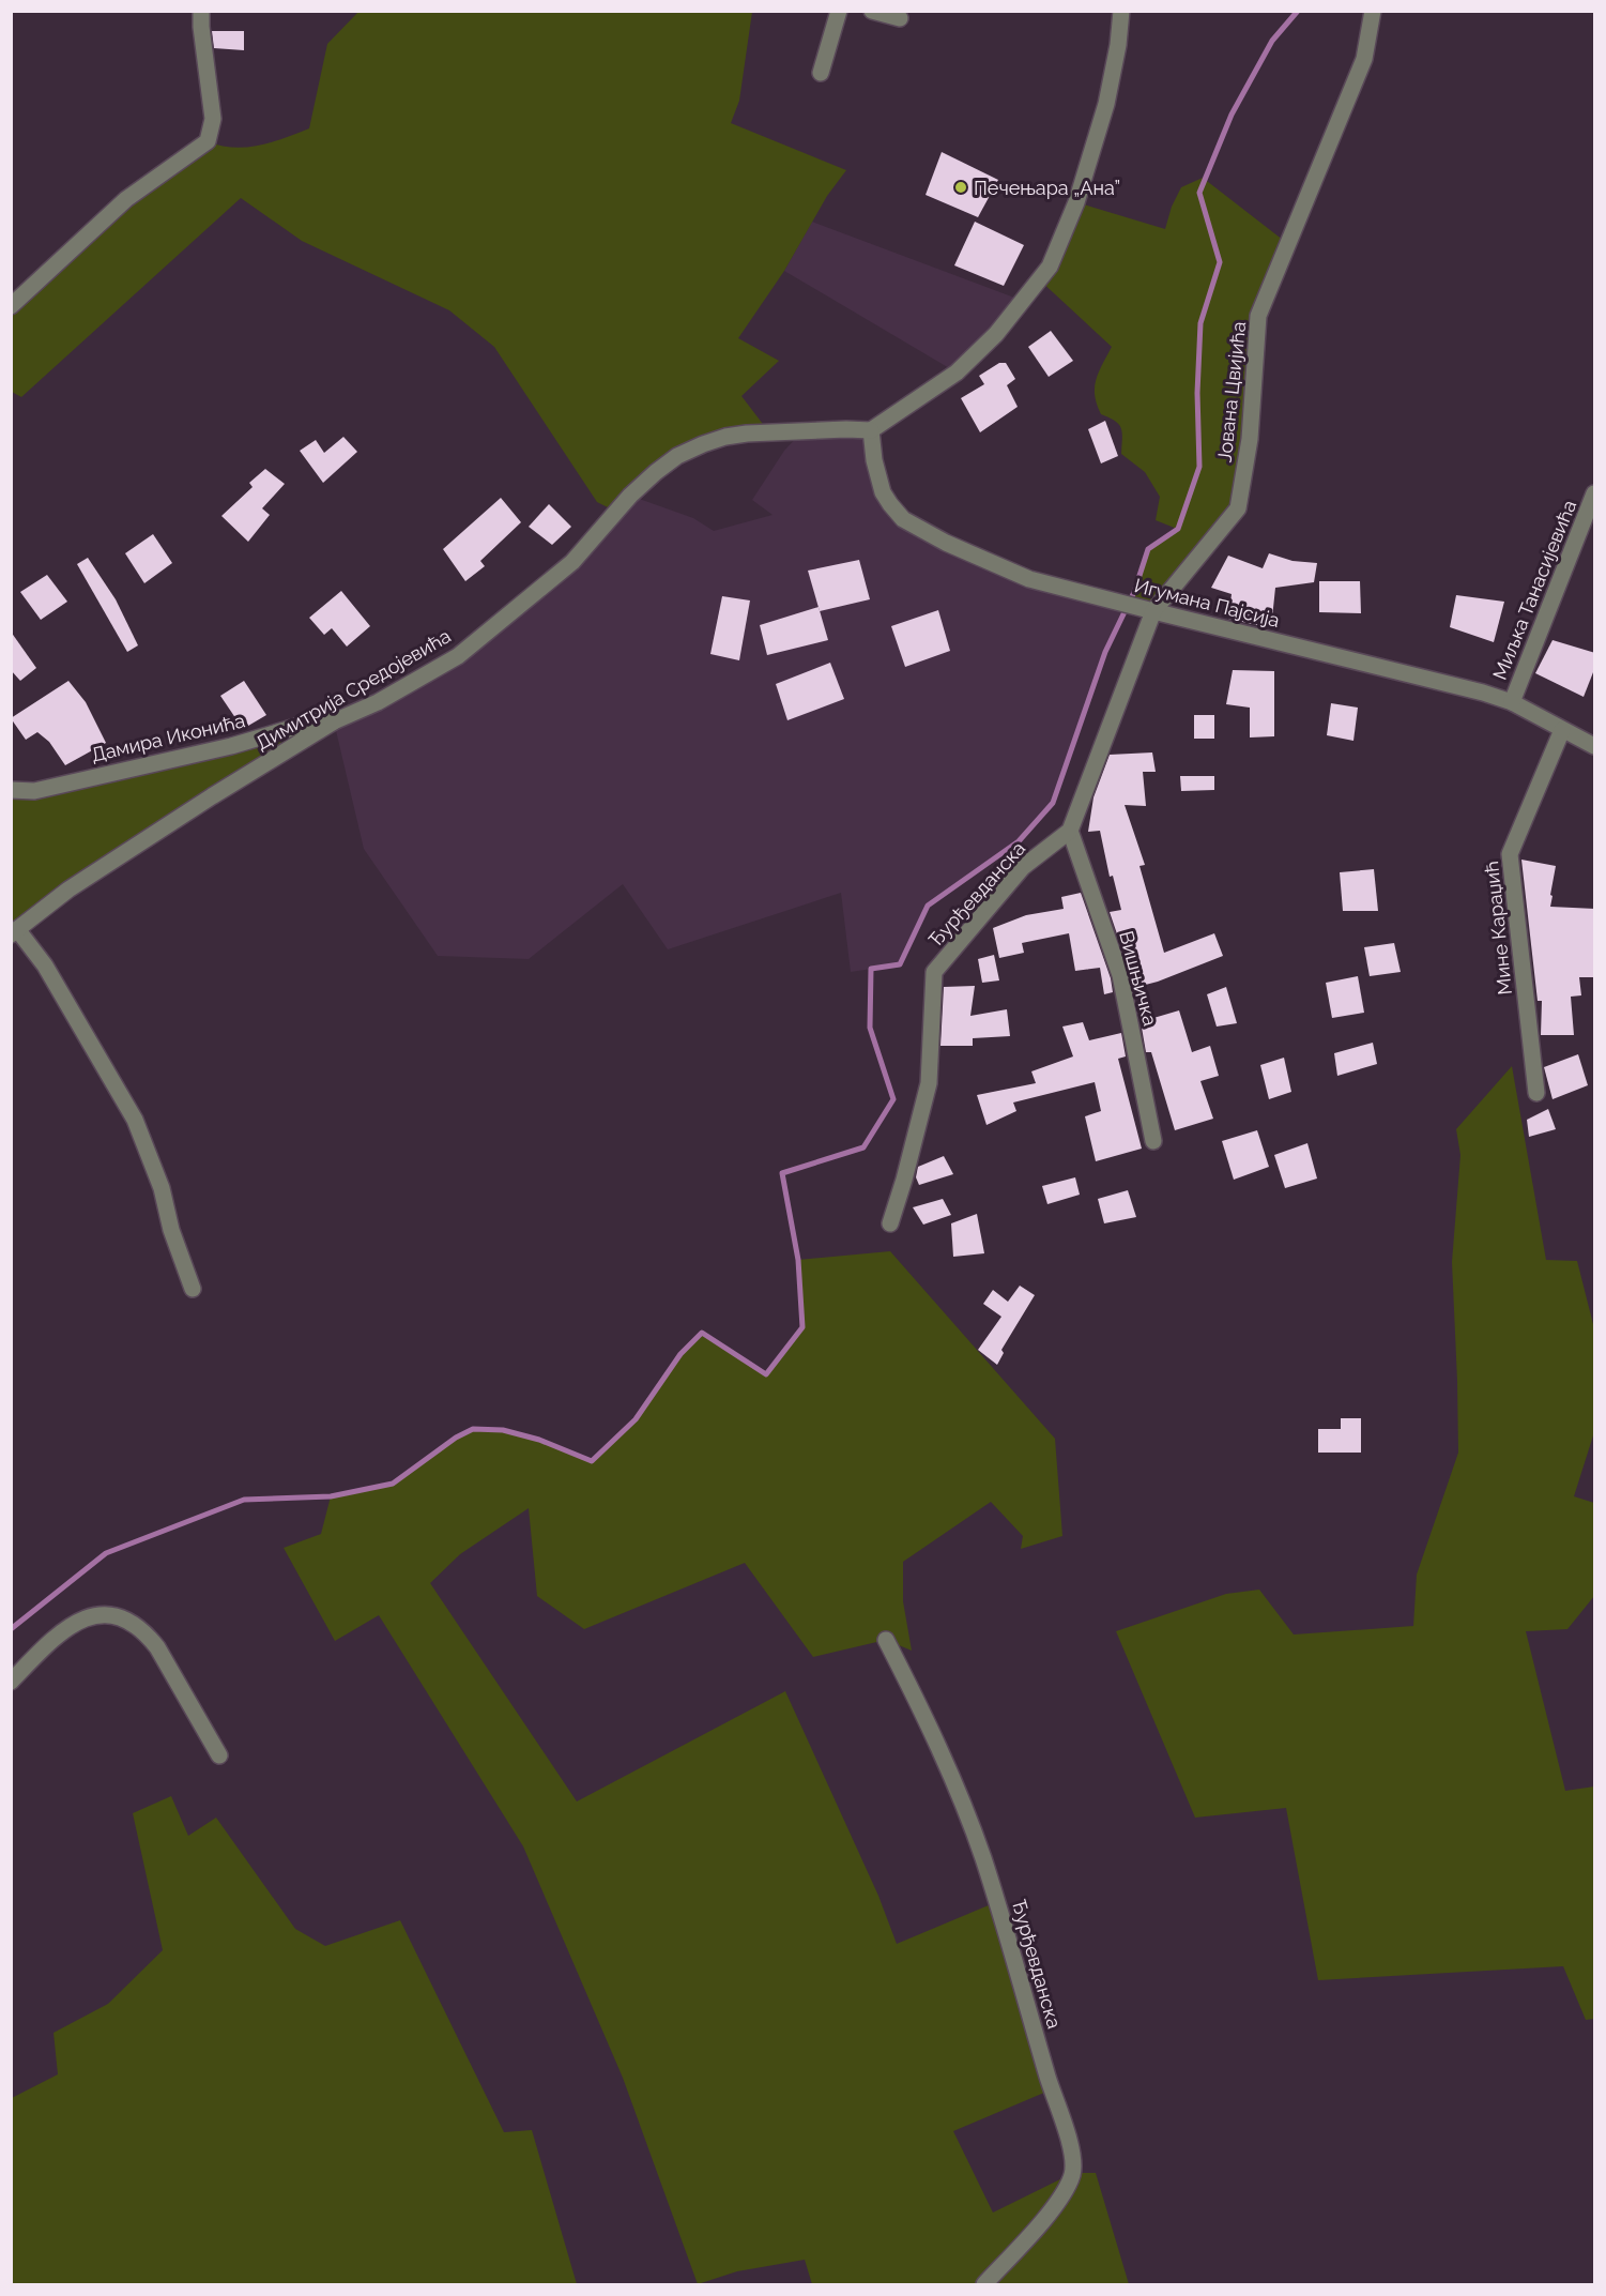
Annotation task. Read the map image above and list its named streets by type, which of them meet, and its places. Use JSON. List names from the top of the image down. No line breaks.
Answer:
{"streets":{"street":["Јована Цвијића","Миљка Танасијевића","Игумана Пајсија","Димитрија Средојевића","Дамира Иконића","Ђурђевданска","Мине Караџић","Вишњичка"]},"crossings":[["Јована Цвијића","Игумана Пајсија"],["Миљка Танасијевића","Игумана Пајсија"],["Игумана Пајсија","Димитрија Средојевића"],["Игумана Пајсија","Мине Караџић"],["Димитрија Средојевића","Дамира Иконића"],["Ђурђевданска","Вишњичка"]],"places":["Печењара „Ана”"]}
